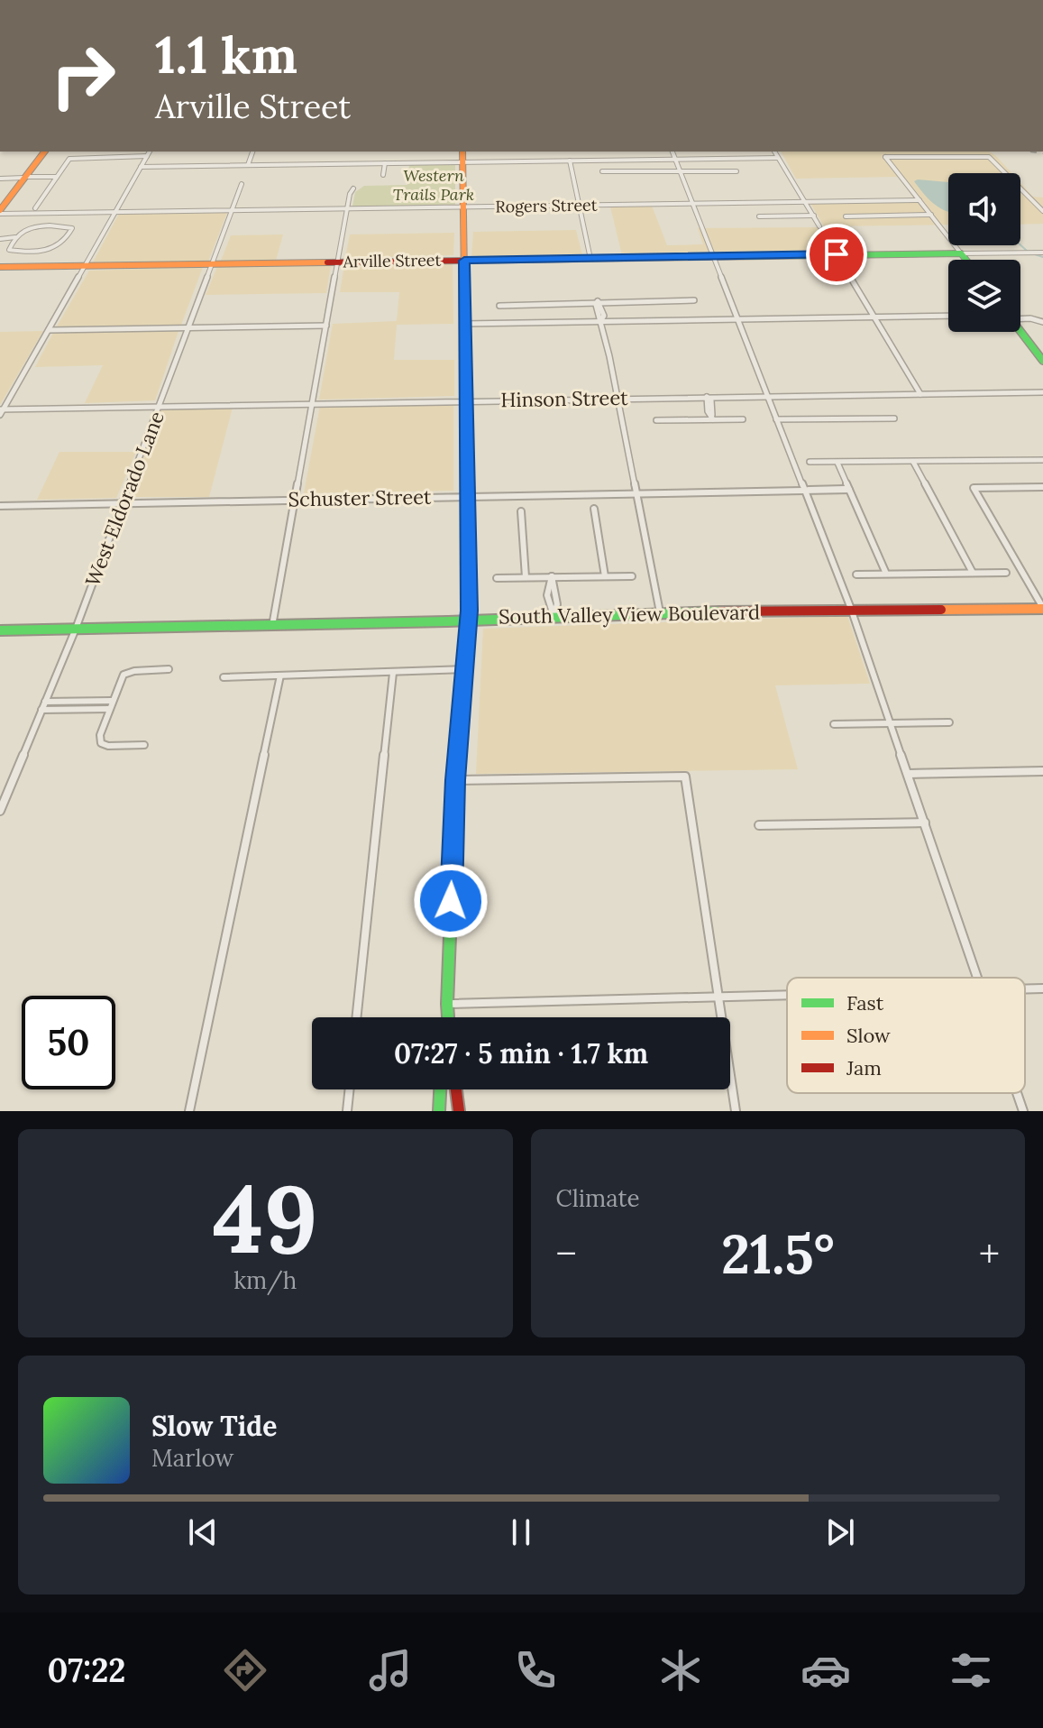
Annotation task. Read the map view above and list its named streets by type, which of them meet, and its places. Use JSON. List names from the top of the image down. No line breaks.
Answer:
{"streets":{"main road":["Arville Street","South Valley View Boulevard"],"street":["Rogers Street","Hinson Street","Schuster Street","West Eldorado Lane"]},"crossings":[["Rogers Street","West Eldorado Lane"],["Arville Street","West Eldorado Lane"],["Hinson Street","West Eldorado Lane"],["Schuster Street","West Eldorado Lane"],["West Eldorado Lane","South Valley View Boulevard"]],"parks":["Western Trails Park"],"legend":["Fast","Slow","Jam"],"page":{"turn":["1.1 km","Arville Street"],"limit":"50","trip":"07:27 · 5 min · 1.7 km","tile":[["49","km/h"],"Climate"],"heat":["−","21.5°","+"],"song":["Slow Tide","Marlow"],"tabs":"07:22"}}
